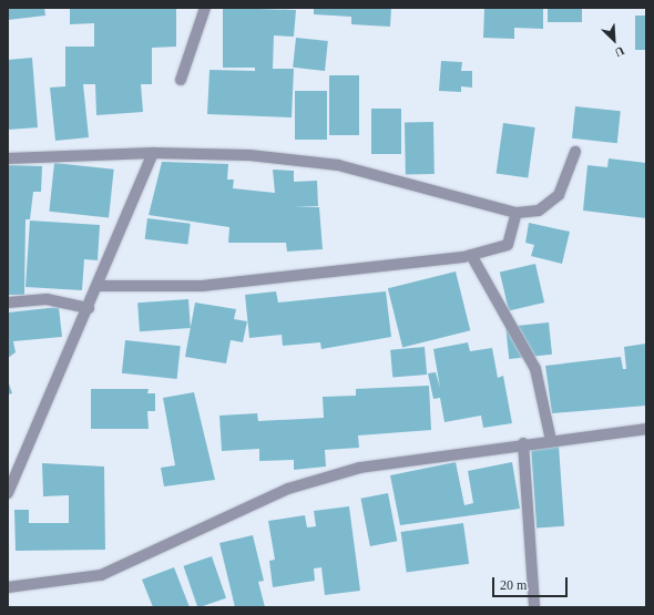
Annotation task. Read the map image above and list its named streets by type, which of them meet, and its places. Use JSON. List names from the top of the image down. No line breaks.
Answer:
{"scale_bar":"20 m","north":"bottom right"}
